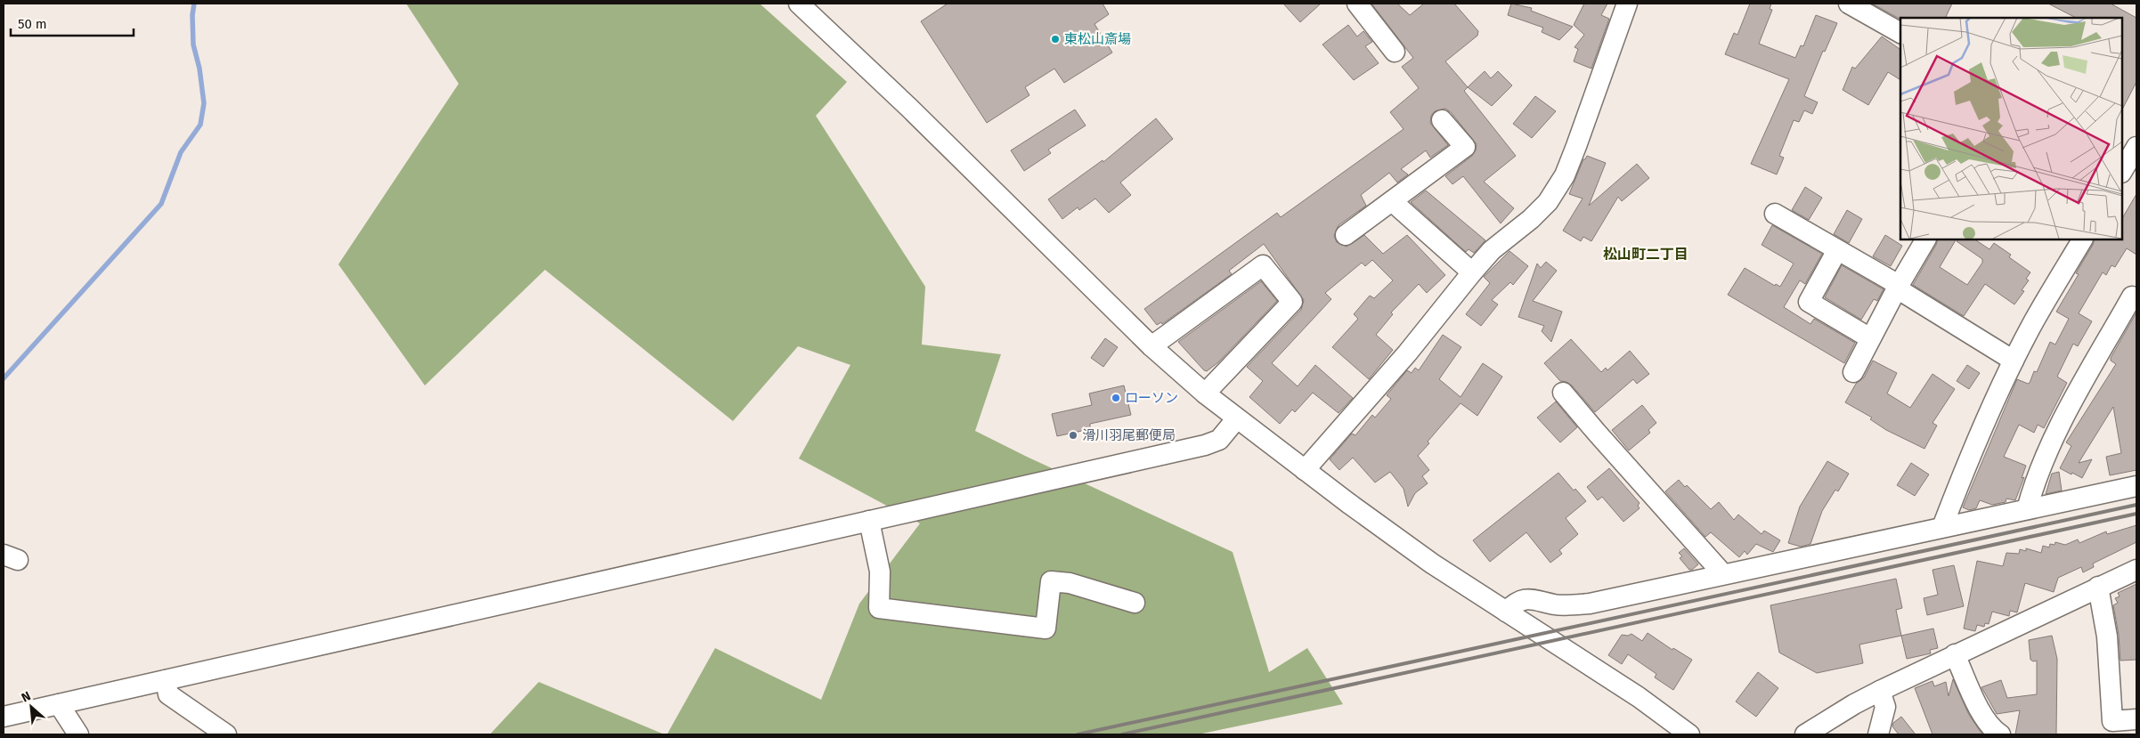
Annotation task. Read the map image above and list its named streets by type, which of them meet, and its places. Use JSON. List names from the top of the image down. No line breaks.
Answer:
{"districts":["松山町二丁目"],"places":["東松山斎場","ローソン","滑川羽尾郵便局"],"scale_bar":"50 m","north":"top left"}
